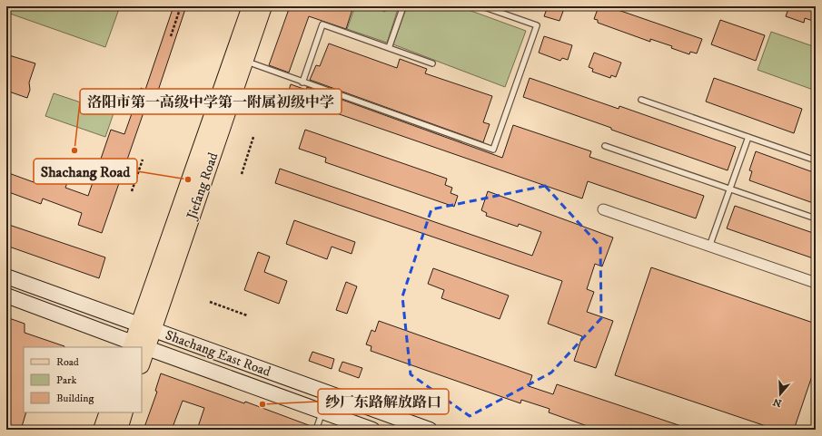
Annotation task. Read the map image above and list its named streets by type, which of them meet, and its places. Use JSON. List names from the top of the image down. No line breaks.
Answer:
{"streets":{"main road":["Jiefang Road","Shachang East Road"]},"crossings":[["Jiefang Road","Shachang East Road"]],"places":["洛阳市第一高级中学第一附属初级中学","Shachang Road","纱厂东路解放路口"],"legend":["Road","Park","Building"],"north":"bottom"}
